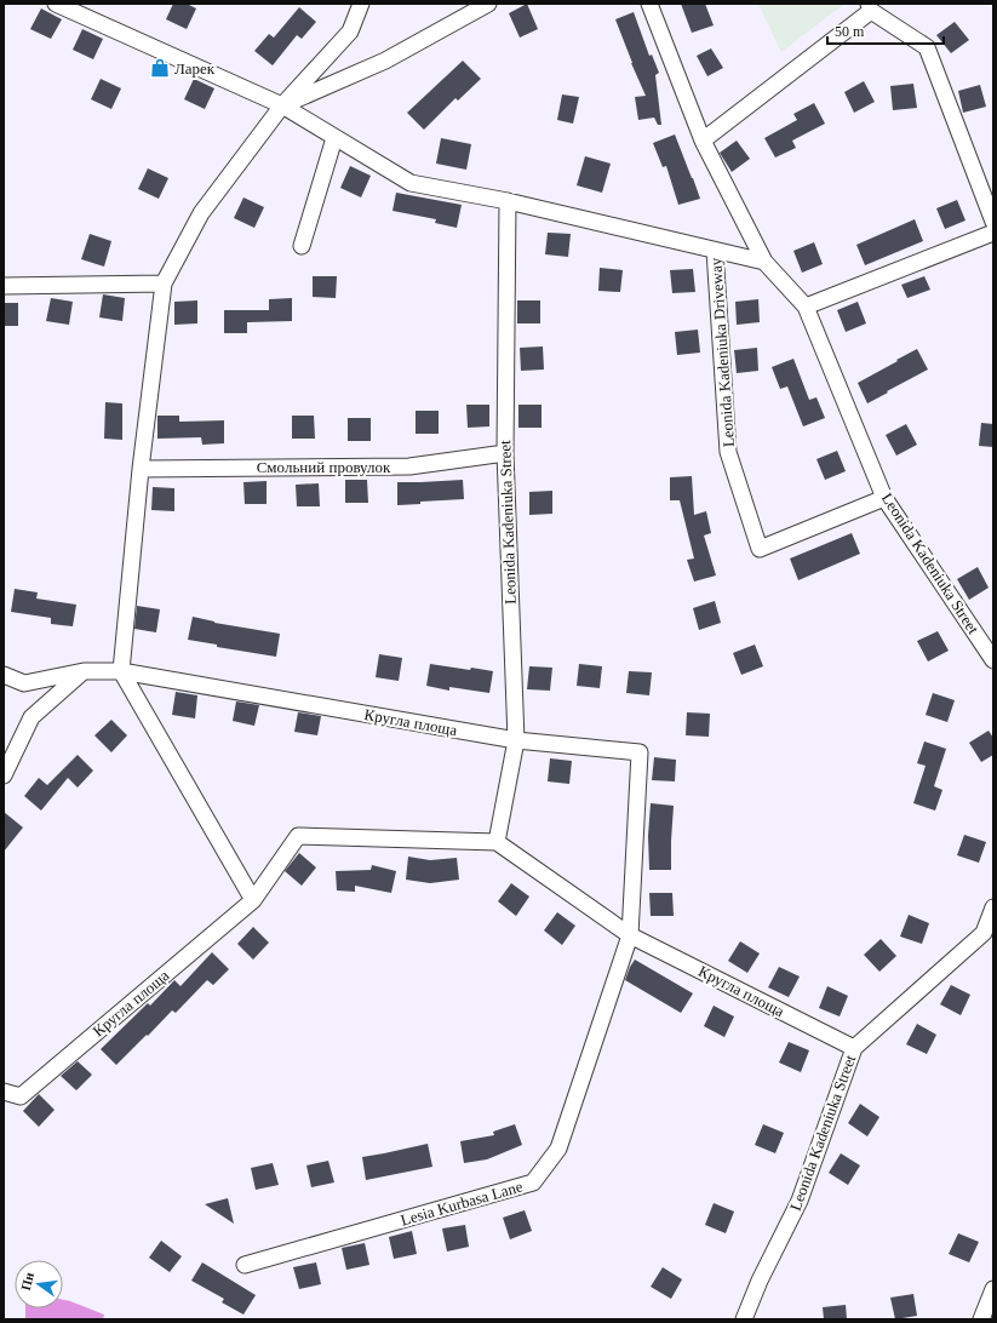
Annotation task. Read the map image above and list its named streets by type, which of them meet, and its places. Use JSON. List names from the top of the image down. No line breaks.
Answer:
{"streets":{"street":["Leonida Kadeniuka Driveway","Смольний провулок","Leonida Kadeniuka Street","Кругла площа","Lesia Kurbasa Lane"]},"crossings":[["Leonida Kadeniuka Driveway","Leonida Kadeniuka Street"],["Смольний провулок","Leonida Kadeniuka Street"],["Leonida Kadeniuka Street","Кругла площа"],["Кругла площа","Lesia Kurbasa Lane"]],"places":{"shop":["Ларек"]},"scale_bar":"50 m","north":"left"}
